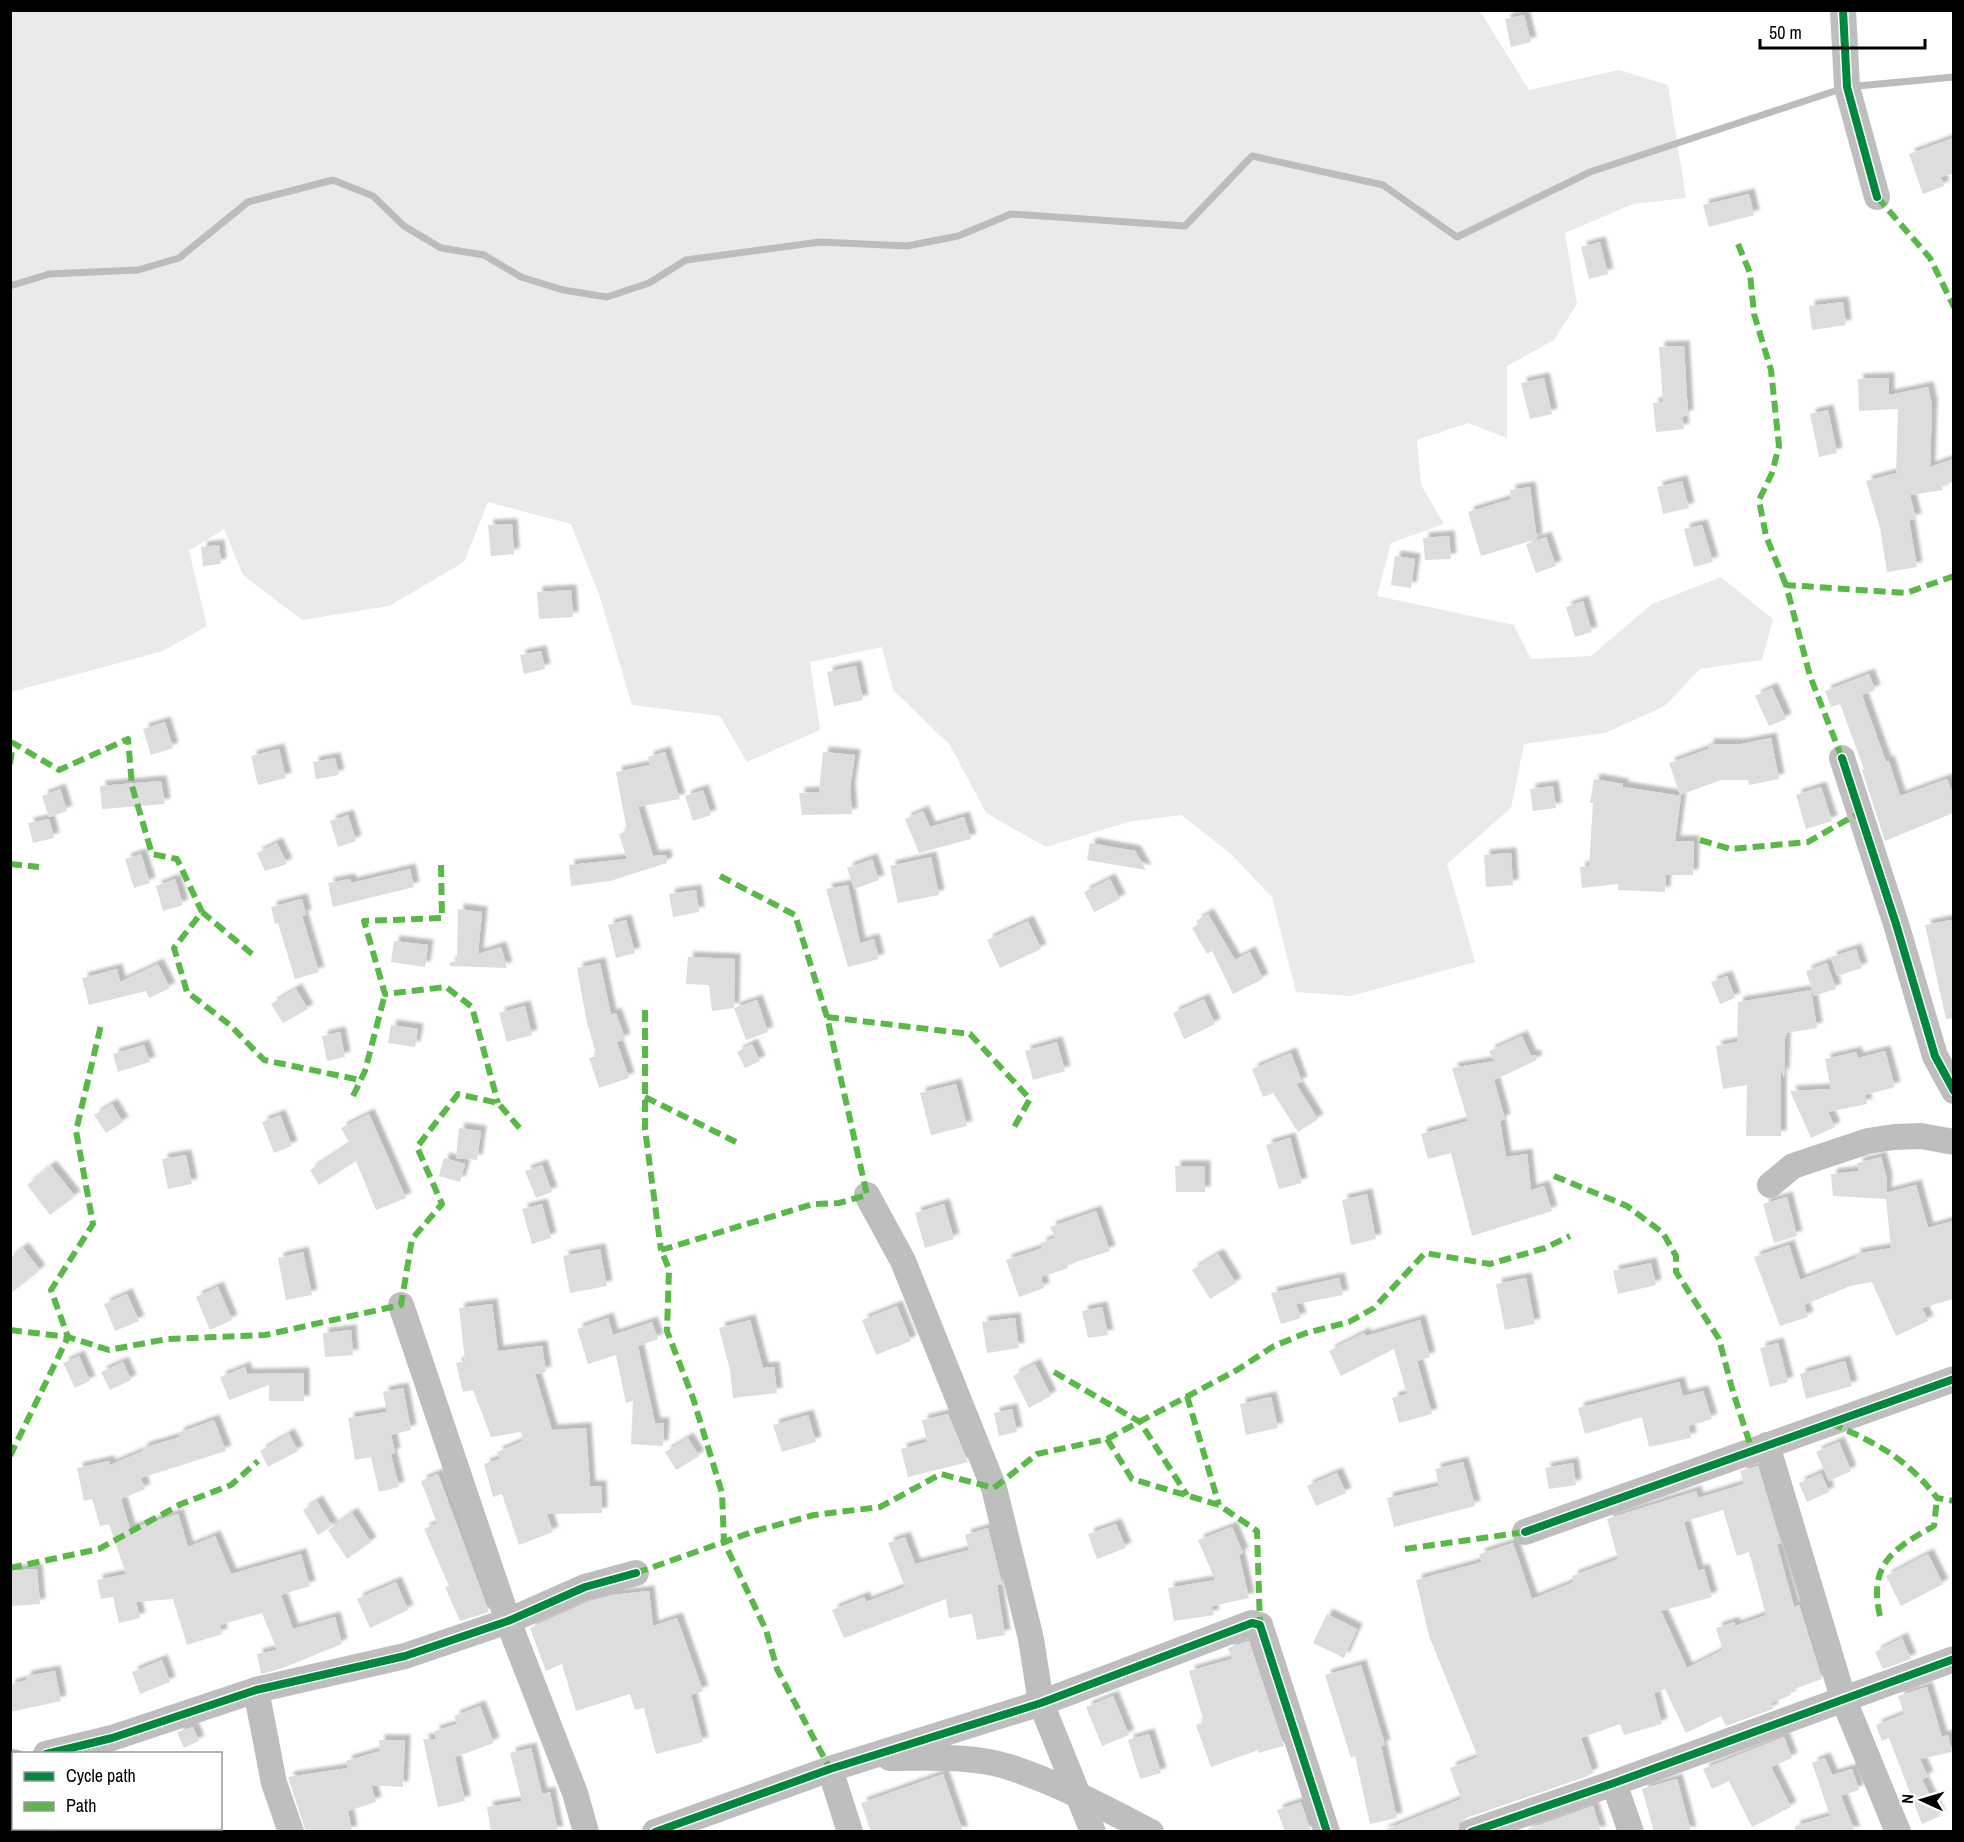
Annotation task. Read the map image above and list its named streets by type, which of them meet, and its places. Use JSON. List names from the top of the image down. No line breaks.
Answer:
{"legend":["Cycle path","Path"],"scale_bar":"50 m","north":"left"}
